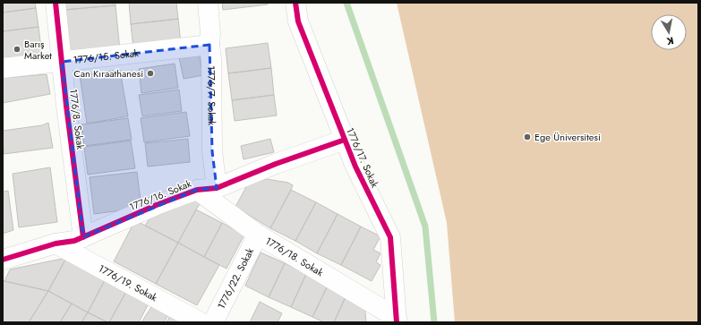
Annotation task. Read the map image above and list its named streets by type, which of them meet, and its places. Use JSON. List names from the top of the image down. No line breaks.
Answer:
{"streets":{"street":["1776/15. Sokak","1776/7. Sokak","1776/8. Sokak","1776/17. Sokak","1776/16. Sokak","1776/18. Sokak","1776/22. Sokak","1776/19. Sokak"]},"crossings":[["1776/15. Sokak","1776/7. Sokak"],["1776/15. Sokak","1776/8. Sokak"],["1776/7. Sokak","1776/16. Sokak"],["1776/8. Sokak","1776/16. Sokak"],["1776/17. Sokak","1776/16. Sokak"],["1776/17. Sokak","1776/18. Sokak"],["1776/16. Sokak","1776/18. Sokak"],["1776/16. Sokak","1776/19. Sokak"],["1776/18. Sokak","1776/22. Sokak"]],"places":["Barış Market","Can Kıraathanesi","Ege Üniversitesi"],"north":"bottom"}
